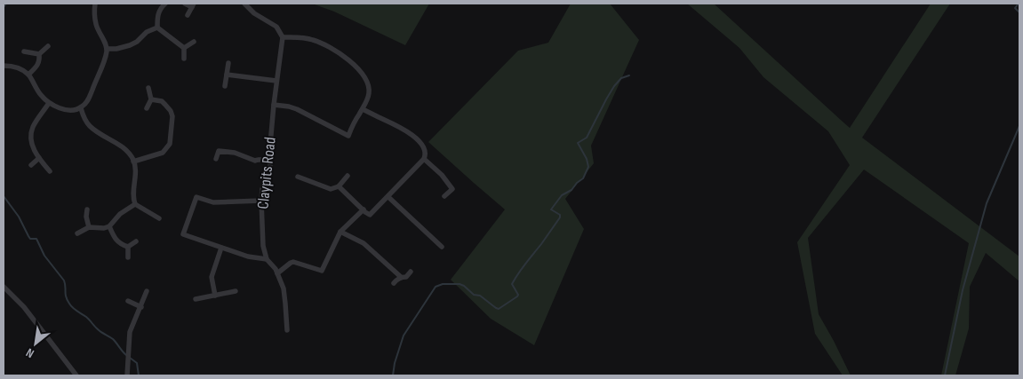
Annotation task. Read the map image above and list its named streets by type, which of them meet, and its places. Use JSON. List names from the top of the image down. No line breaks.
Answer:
{"streets":{"street":["Claypits Road"]},"north":"bottom left"}
